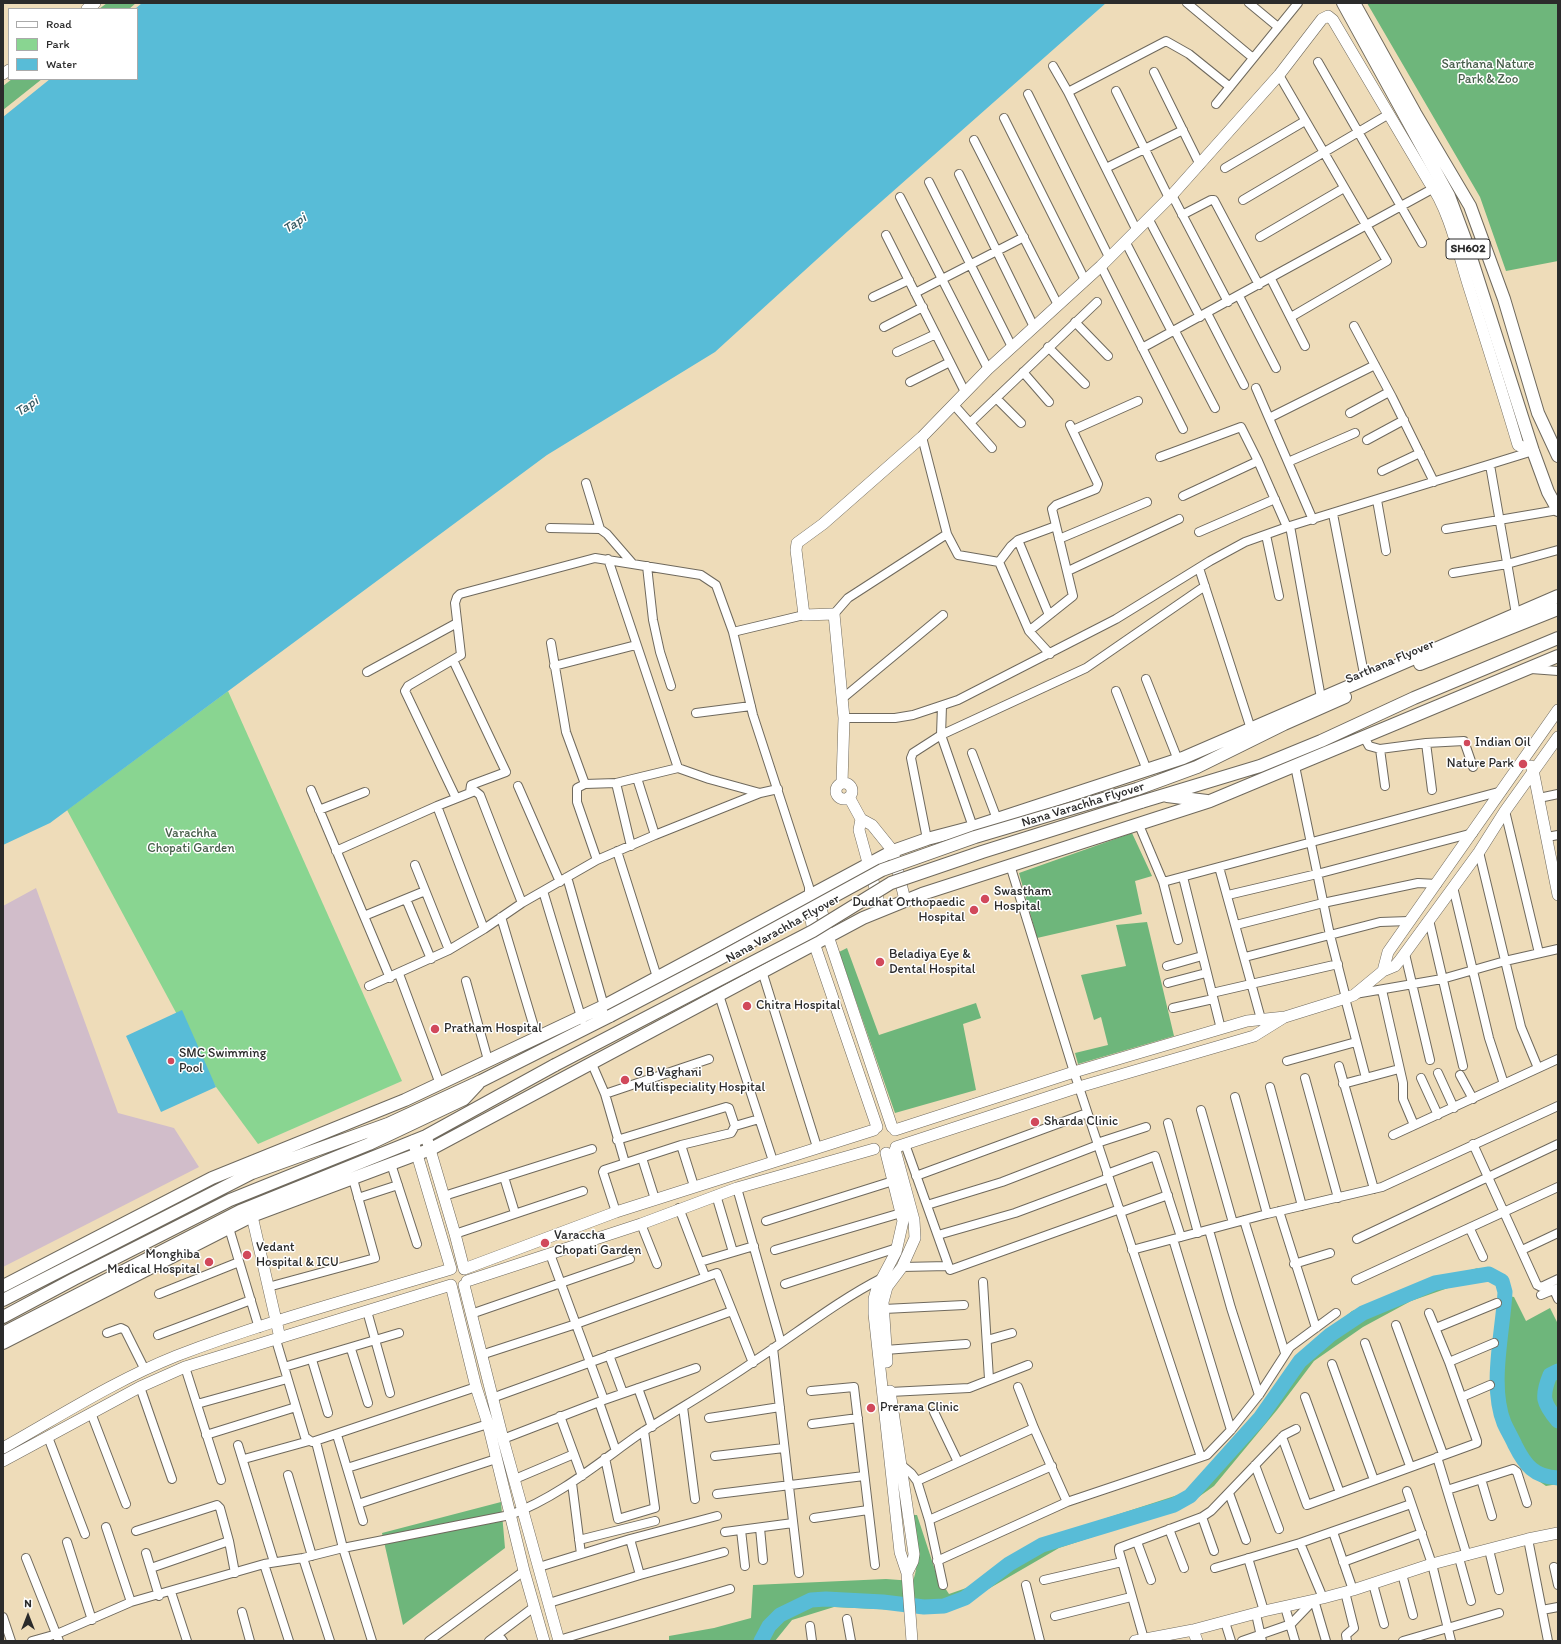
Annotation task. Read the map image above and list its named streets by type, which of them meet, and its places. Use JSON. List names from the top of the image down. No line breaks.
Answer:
{"streets":{"main road":["SH602","Sarthana Flyover","Nana Varachha Flyover"]},"crossings":[["Sarthana Flyover","Nana Varachha Flyover"]],"water":["Tapi"],"parks":["Sarthana Nature Park & Zoo","Varachha Chopati Garden"],"places":["Indian Oil","Nature Park","Swastham Hospital","Dudhat Orthopaedic Hospital","Beladiya Eye & Dental Hospital","Chitra Hospital","Pratham Hospital","SMC Swimming Pool","G B Vaghani Multispeciality Hospital","Sharda Clinic","Varaccha Chopati Garden","Vedant Hospital & ICU","Monghiba Medical Hospital","Prerana Clinic"],"legend":["Road","Park","Water"],"north":"top"}
